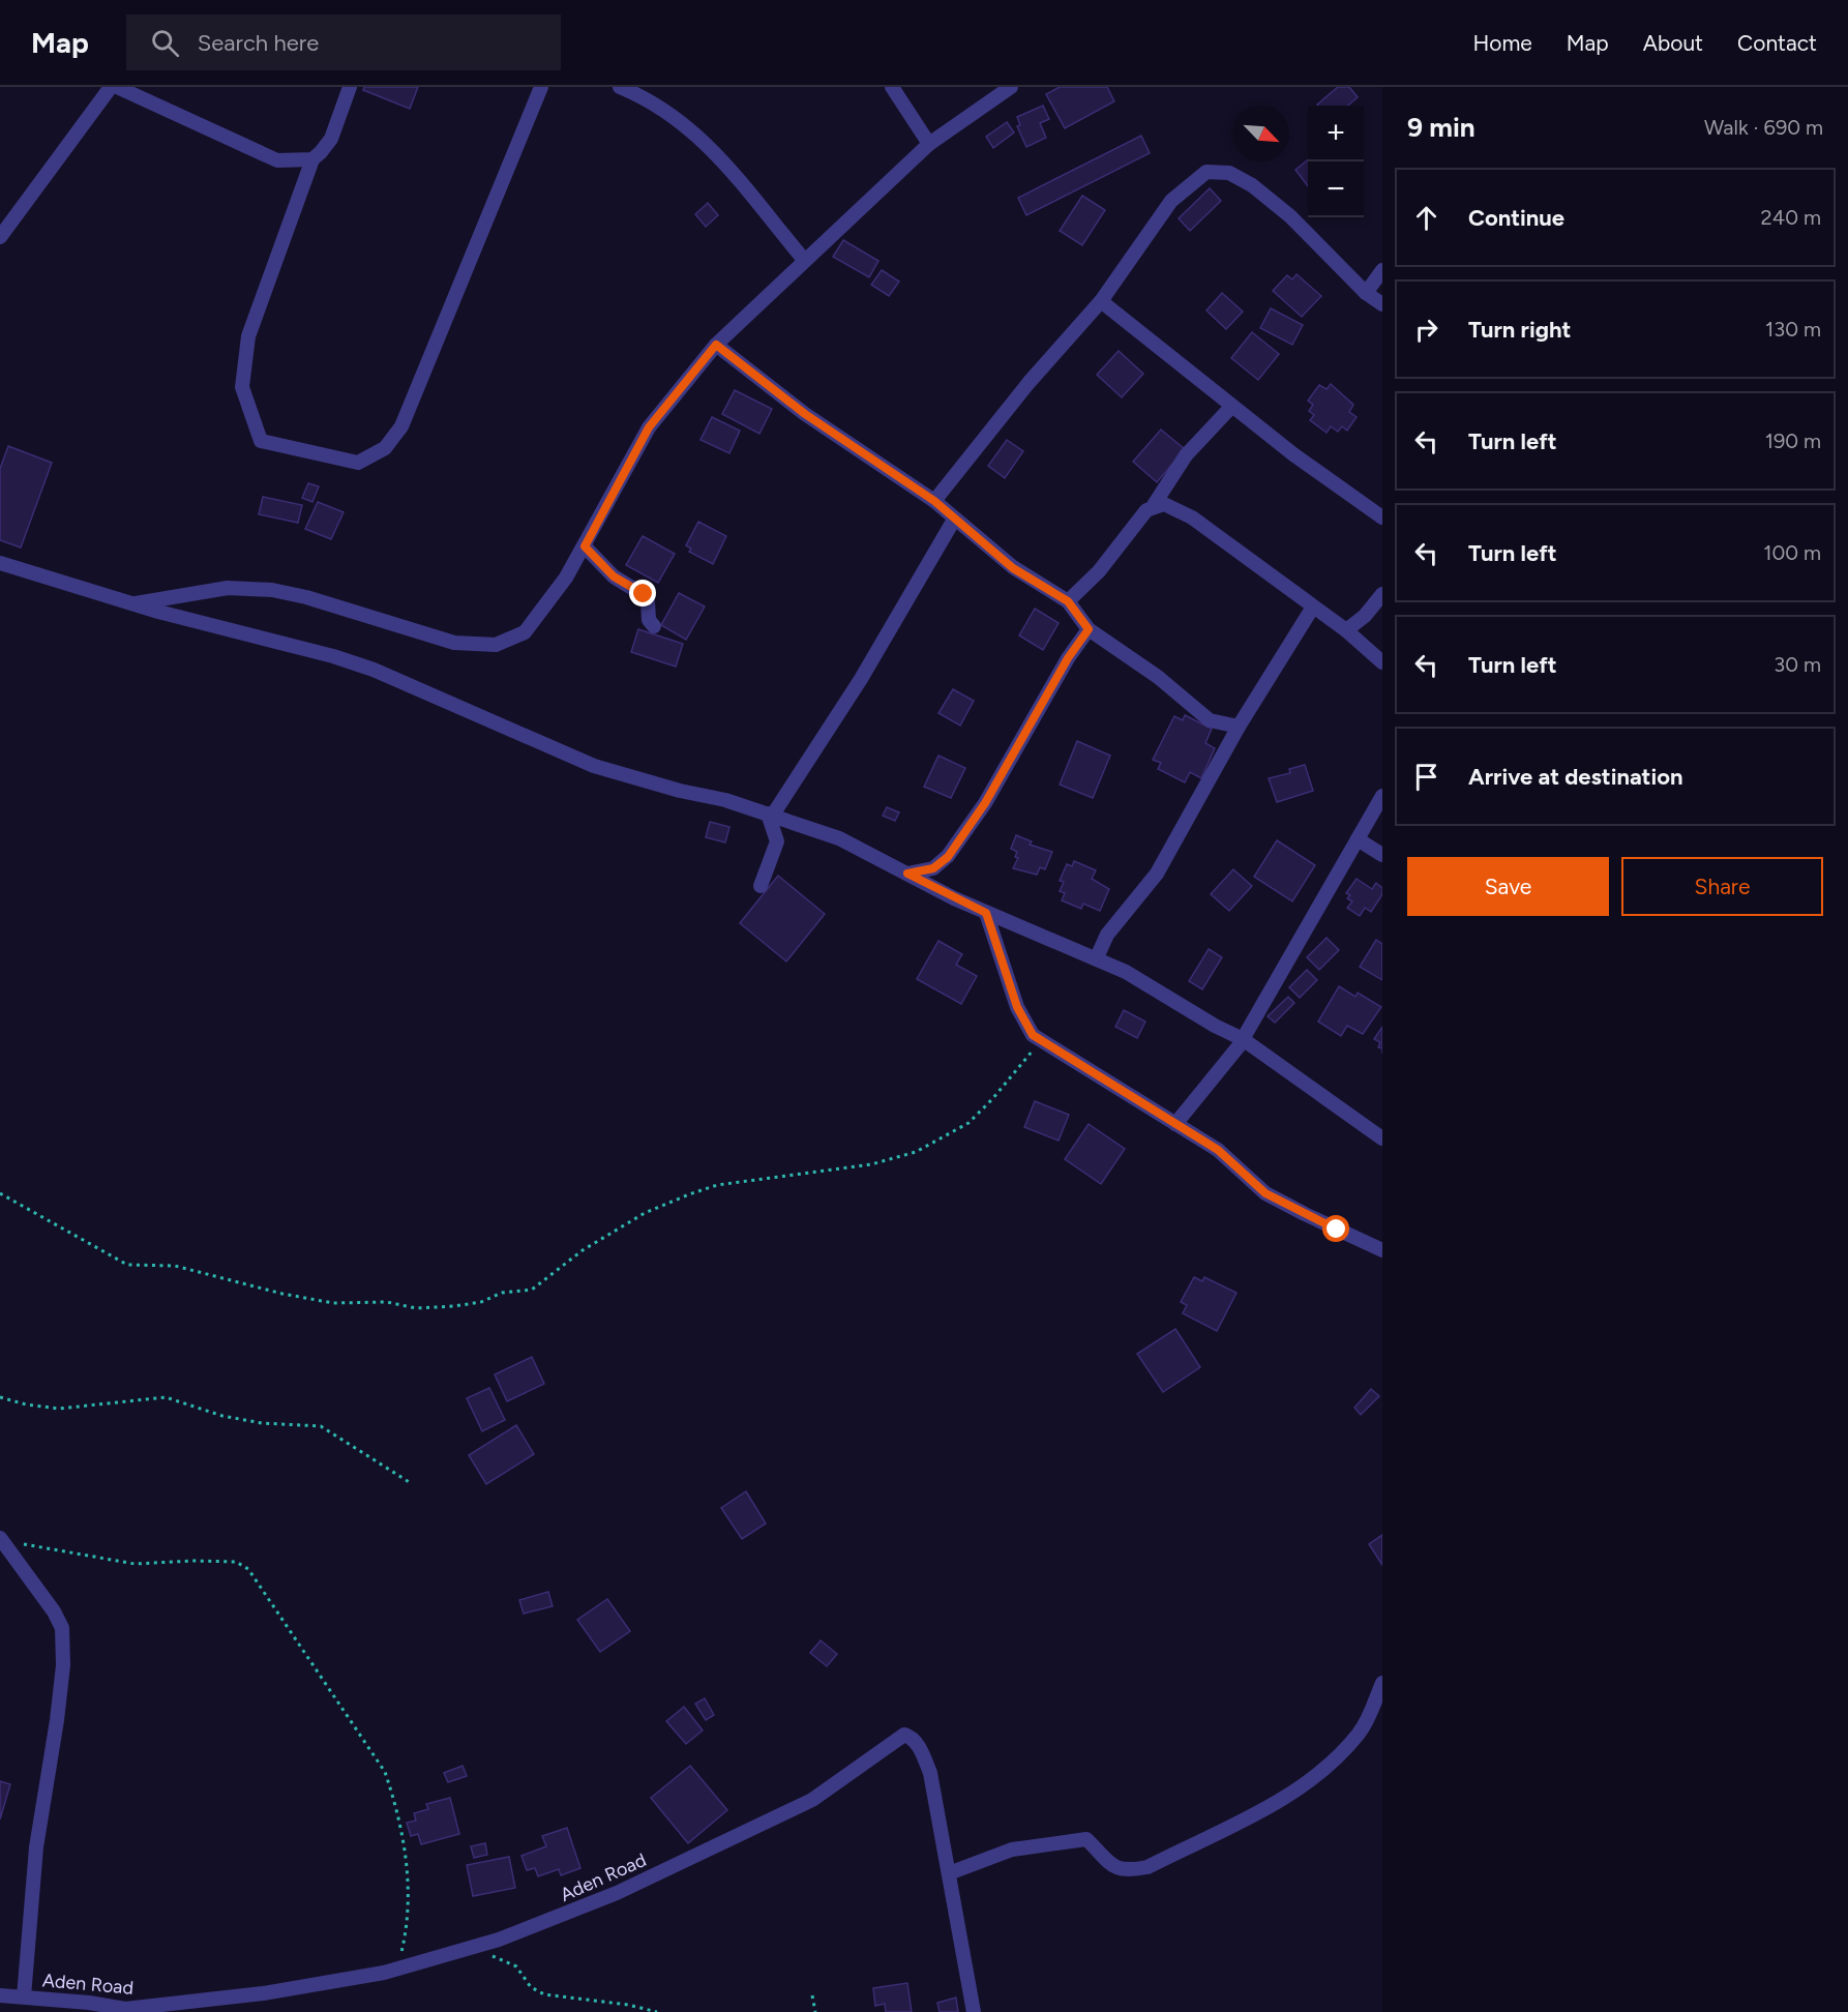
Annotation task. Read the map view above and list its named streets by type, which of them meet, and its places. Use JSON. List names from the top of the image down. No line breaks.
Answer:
{"streets":{"street":["Aden Road"]},"north":"bottom right","page":{"header":"Map","search":"Search here","nav":["Home","Map","About","Contact"],"heading":["9 min","Walk · 690 m"],"map_buttons":["+","−"],"list":[["Continue","240 m"],["Turn right","130 m"],["Turn left","190 m"],["Turn left","100 m"],["Turn left","30 m"],"Arrive at destination"],"buttons":["Save","Share"]}}
